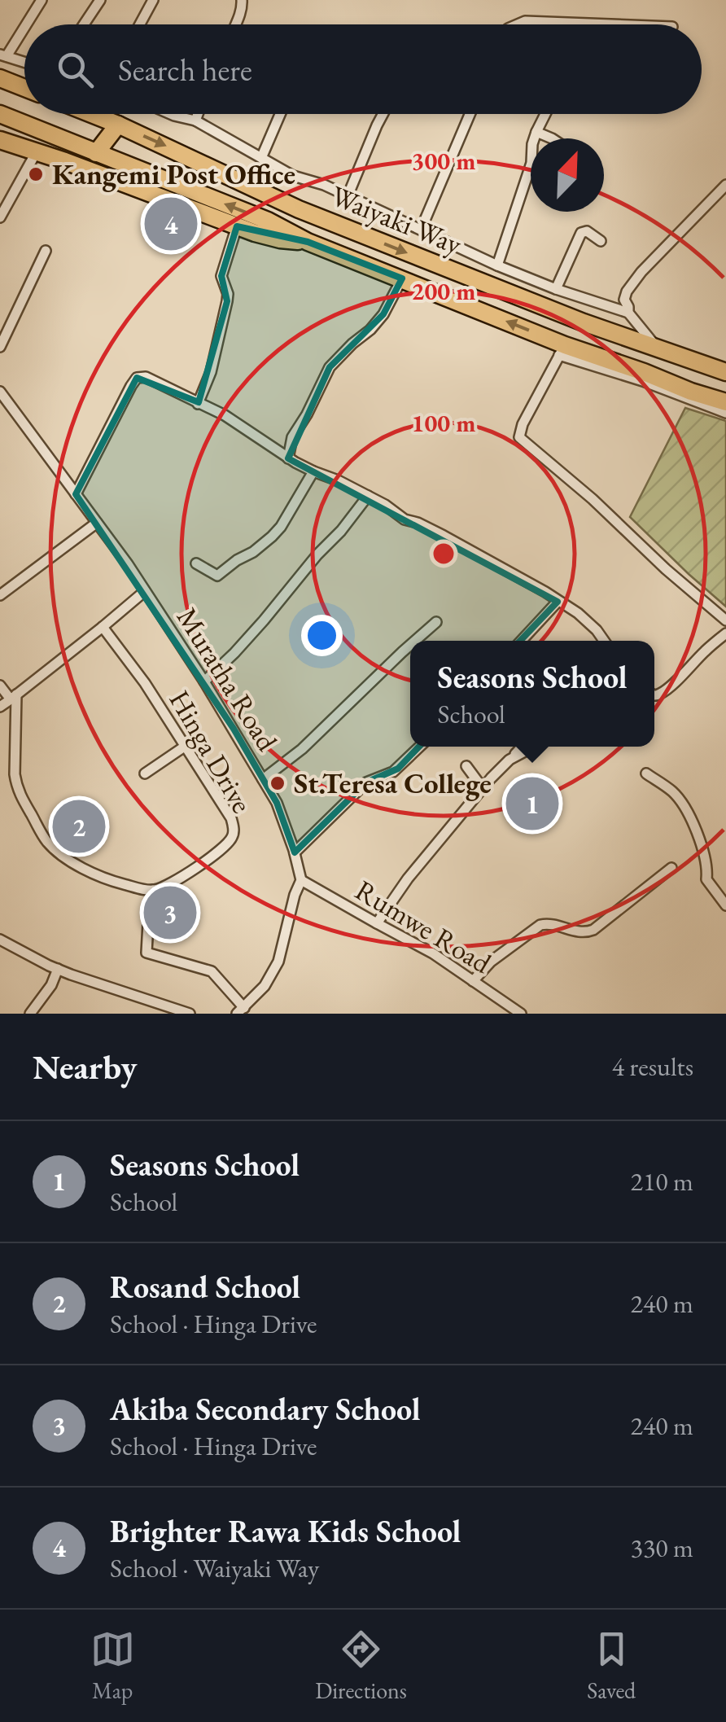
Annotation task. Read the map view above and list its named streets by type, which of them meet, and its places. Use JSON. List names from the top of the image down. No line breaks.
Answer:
{"streets":{"highway":["Waiyaki Way"],"street":["Muratha Road","Hinga Drive","Rumwe Road"]},"crossings":[["Muratha Road","Rumwe Road"]],"places":["Kangemi Post Office","St.Teresa College"],"north":"top right","page":{"search":"Search here","pins":["4","1","2","3"],"popup":["Seasons School","School"],"heading":["Nearby","4 results"],"list":[{"mark":"1","name":"Seasons School","note":"School","value":"210 m"},{"mark":"2","name":"Rosand School","note":"School · Hinga Drive","value":"240 m"},{"mark":"3","name":"Akiba Secondary School","note":"School · Hinga Drive","value":"240 m"},{"mark":"4","name":"Brighter Rawa Kids School","note":"School · Waiyaki Way","value":"330 m"}],"nav":["Map","Directions","Saved"]},"rings":["300 m","200 m","100 m"]}
